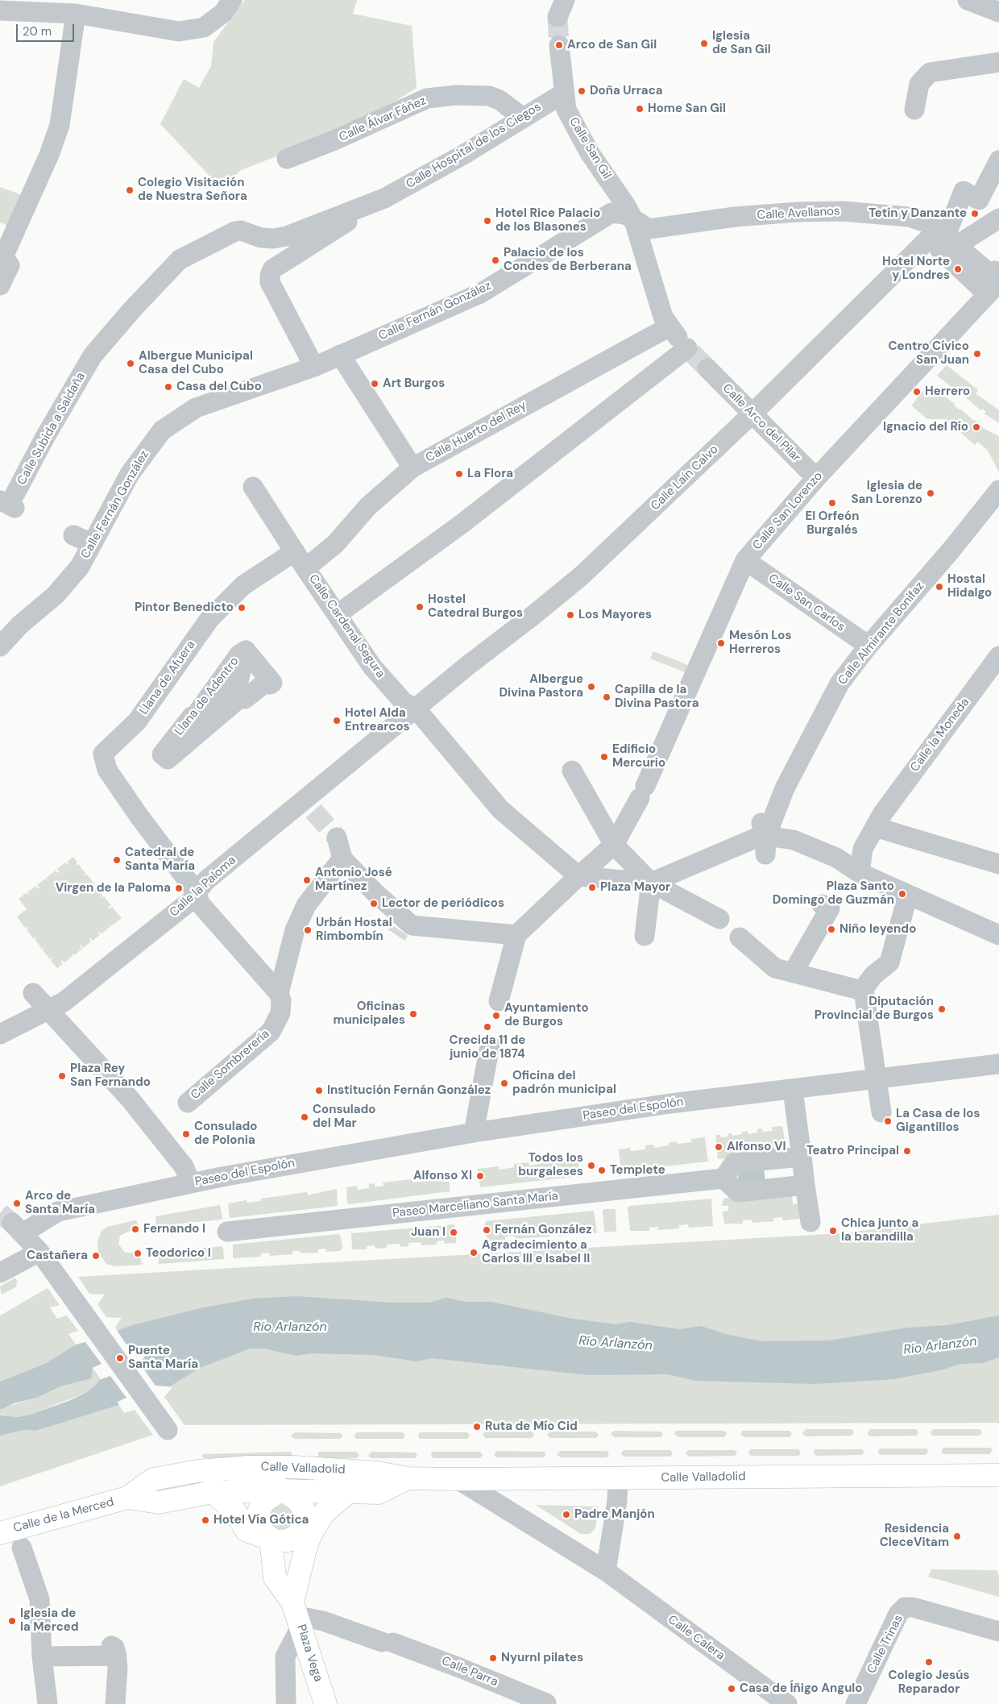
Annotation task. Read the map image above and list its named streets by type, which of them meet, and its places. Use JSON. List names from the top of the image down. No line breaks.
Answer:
{"streets":{"main road":["Calle Valladolid","Calle de la Merced","Plaza Vega"],"street":["Calle Álvar Fáñez","Calle Hospital de los Ciegos","Calle San Gil","Calle Avellanos","Calle Fernán González","Calle Arco del Pilar","Calle Subida a Saldaña","Calle Huerto del Rey","Calle Laín Calvo","Calle San Lorenzo","Calle San Carlos","Calle Cardenal Segura","Calle Almirante Bonifaz","Llana de Afuera","Llana de Adentro","Calle la Moneda","Calle la Paloma","Calle Sombrerería","Paseo del Espolón","Paseo Marceliano Santa María","Calle Calera","Calle Trinas","Calle Parra"]},"crossings":[["Calle Álvar Fáñez","Calle Hospital de los Ciegos"],["Calle Hospital de los Ciegos","Calle San Gil"],["Calle Hospital de los Ciegos","Calle Fernán González"],["Calle Hospital de los Ciegos","Calle Subida a Saldaña"],["Calle San Gil","Calle Avellanos"],["Calle San Gil","Calle Fernán González"],["Calle Avellanos","Calle Fernán González"],["Calle Avellanos","Calle Laín Calvo"],["Calle Avellanos","Calle San Lorenzo"],["Calle Arco del Pilar","Calle Laín Calvo"],["Calle Arco del Pilar","Calle San Lorenzo"],["Calle Huerto del Rey","Calle Cardenal Segura"],["Calle Laín Calvo","Calle Cardenal Segura"],["Calle Laín Calvo","Calle la Paloma"],["Calle San Lorenzo","Calle San Carlos"],["Calle San Carlos","Calle Almirante Bonifaz"],["Calle Cardenal Segura","Llana de Afuera"],["Calle Cardenal Segura","Calle la Paloma"],["Llana de Afuera","Calle la Paloma"],["Calle Valladolid","Calle de la Merced"],["Calle Valladolid","Calle Calera"],["Calle Valladolid","Plaza Vega"],["Calle de la Merced","Plaza Vega"],["Plaza Vega","Calle Parra"]],"water":["Río Arlanzón"],"places":["Iglesia de San Gil","Arco de San Gil","Doña Urraca","Home San Gil","Colegio Visitación de Nuestra Señora","Tetín y Danzante","Hotel Rice Palacio de los Blasones","Palacio de los Condes de Berberana","Hotel Norte y Londres","Centro Cívico San Juan","Albergue Municipal Casa del Cubo","Art Burgos","Casa del Cubo","Herrero","Ignacio del Río","La Flora","Iglesia de San Lorenzo","El Orfeón Burgalés","Hostal Hidalgo","Hostel Catedral Burgos","Pintor Benedicto","Los Mayores","Mesón Los Herreros","Albergue Divina Pastora","Capilla de la Divina Pastora","Hotel Alda Entrearcos","Edificio Mercurio","Catedral de Santa María","Antonio José Martínez","Plaza Mayor","Virgen de la Paloma","Plaza Santo Domingo de Guzmán","Lector de periódicos","Niño leyendo","Urbán Hostal Rimbombín","Diputación Provincial de Burgos","Oficinas municipales","Ayuntamiento de Burgos","Crecida 11 de junio de 1874","Plaza Rey San Fernando","Oficina del padrón municipal","Institución Fernán González","Consulado del Mar","La Casa de los Gigantillos","Consulado de Polonia","Alfonso VI","Teatro Principal","Todos los burgaleses","Templete","Alfonso XI","Arco de Santa María","Fernando I","Fernán González","Chica junto a la barandilla","Juan I","Agradecimiento a Carlos III e Isabel II","Teodorico I","Castañera","Puente Santa María","Ruta de Mío Cid","Padre Manjón","Hotel Vía Gótica","Residencia CleceVitam","Iglesia de la Merced","Nyurnl pilates","Colegio Jesús Reparador","Casa de Íñigo Angulo"],"scale_bar":"20 m"}
